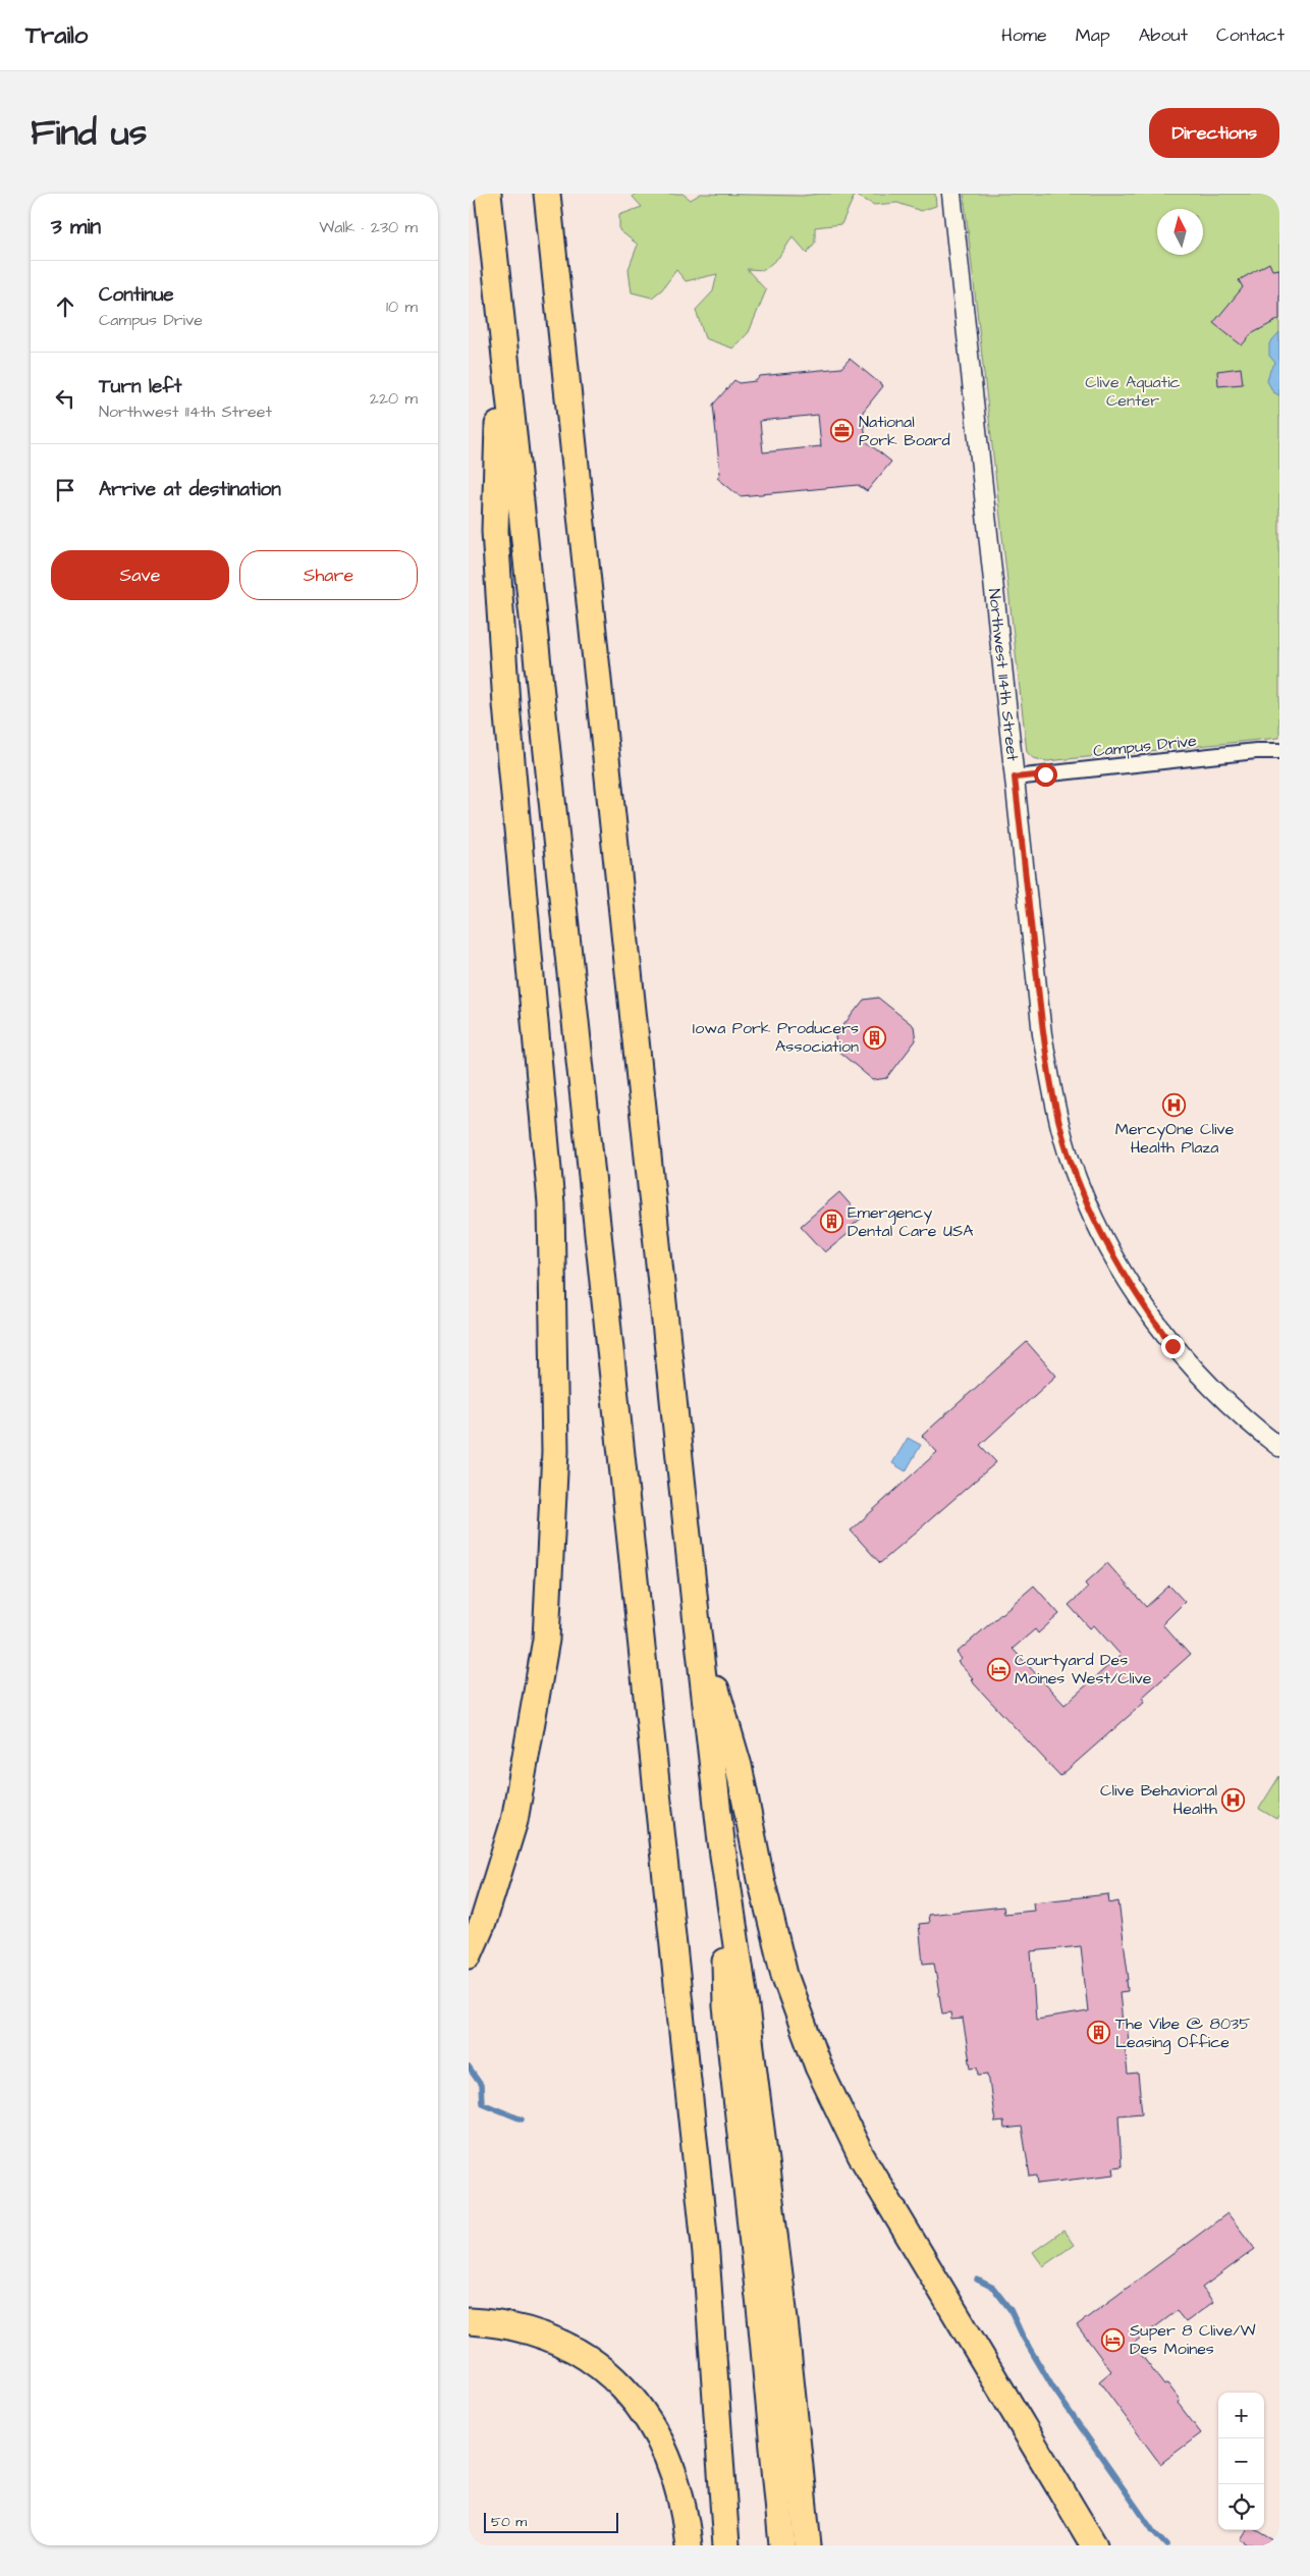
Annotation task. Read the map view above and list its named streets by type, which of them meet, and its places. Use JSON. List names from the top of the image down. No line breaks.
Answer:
{"streets":{"street":["Northwest 114th Street","Campus Drive"]},"crossings":[["Northwest 114th Street","Campus Drive"]],"parks":["Clive Aquatic Center"],"places":{"office":["National Pork Board"],"building":["Iowa Pork Producers Association","Emergency Dental Care USA","The Vibe @ 8035 Leasing Office"],"hospital":["MercyOne Clive Health Plaza","Clive Behavioral Health"],"hotel":["Courtyard Des Moines West/Clive","Super 8 Clive/W Des Moines"]},"scale_bar":"50 m","north":"top","page":{"header":"Trailo","nav":["Home","Map","About","Contact"],"title":"Find us","buttons":["Directions",["Save","Share"]],"heading":["3 min","Walk · 230 m"],"list":[["Continue","Campus Drive","10 m"],["Turn left","Northwest 114th Street","220 m"],"Arrive at destination"],"map_buttons":["+","−"],"scale":"50 m"}}
